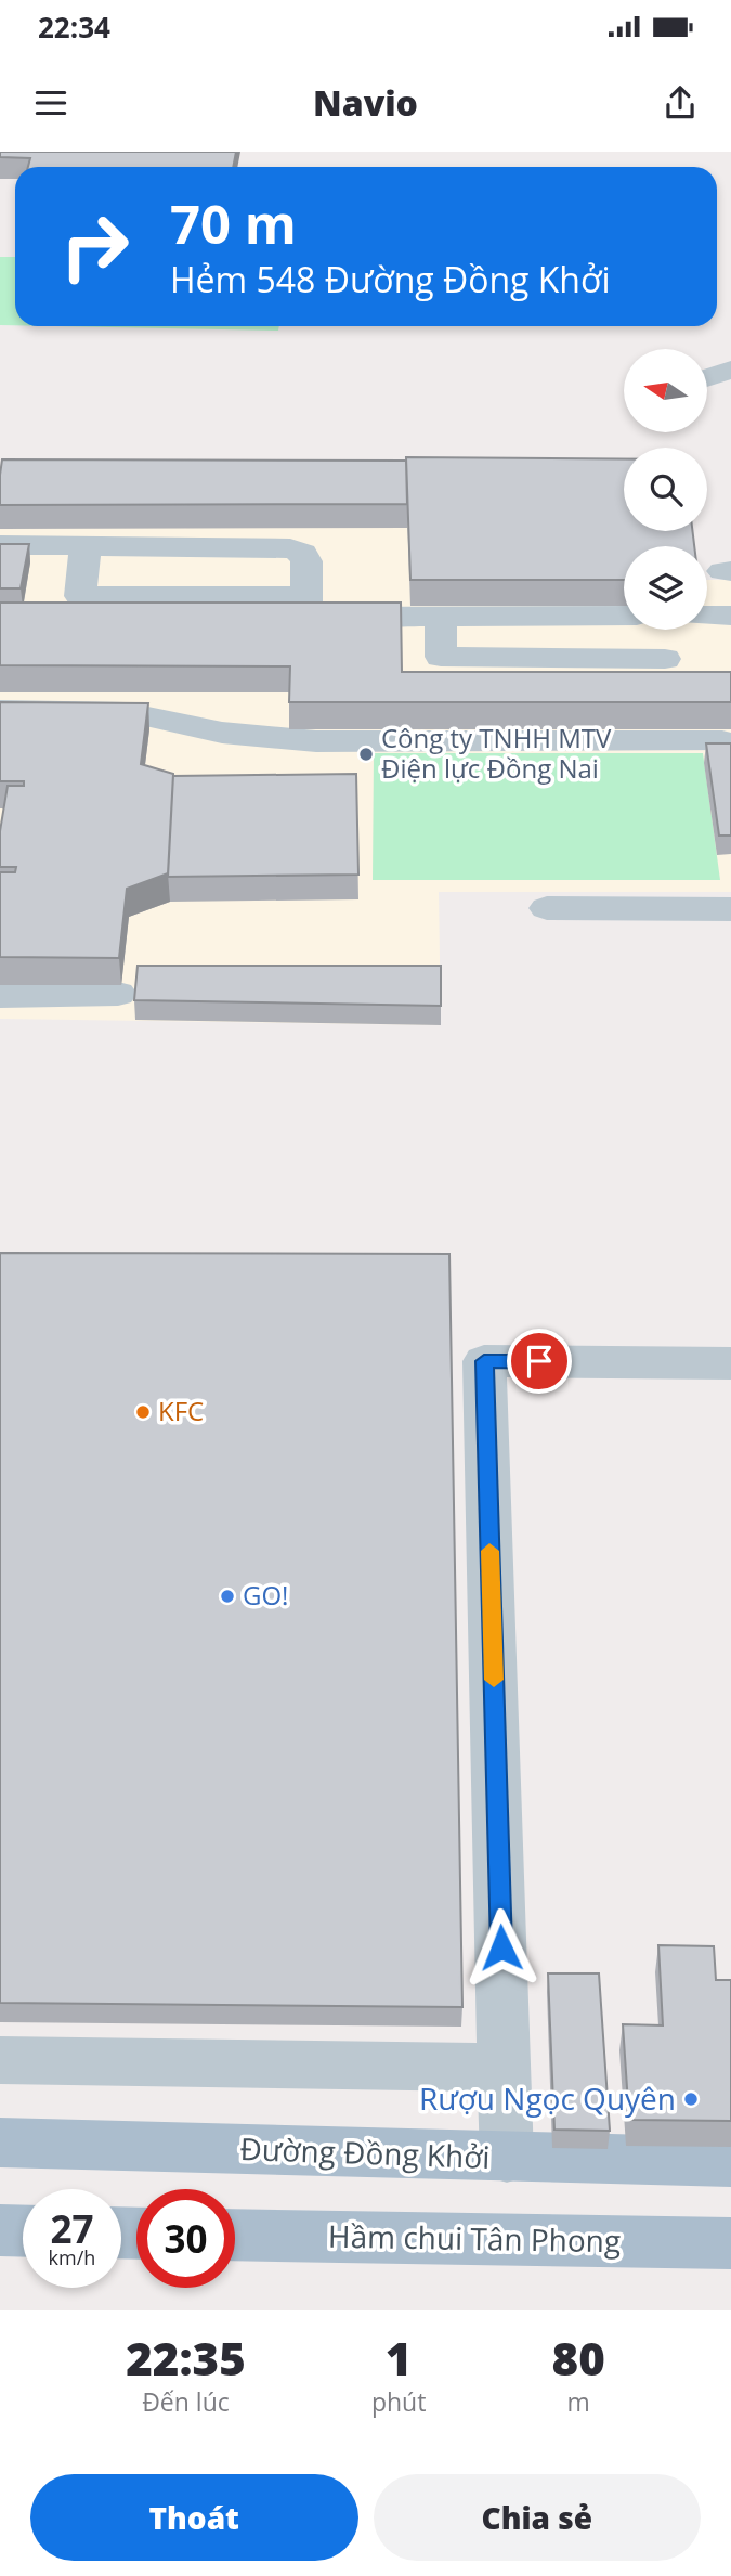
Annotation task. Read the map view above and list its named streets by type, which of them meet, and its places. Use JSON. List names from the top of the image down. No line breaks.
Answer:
{"streets":{"main road":["Đường Đồng Khởi","Hầm chui Tân Phong"]},"places":["Công ty TNHH MTV Điện lực Đồng Nai","KFC","GO!","Rượu Ngọc Quyên"],"north":"left","page":{"status":"22:34","header":"Navio","turn":["70 m","Hẻm 548 Đường Đồng Khởi"],"speed":"27 km/h","limit":"30","eta":["22:35","Đến lúc","1","phút","80","m"],"buttons":["Thoát","Chia sẻ"]}}
